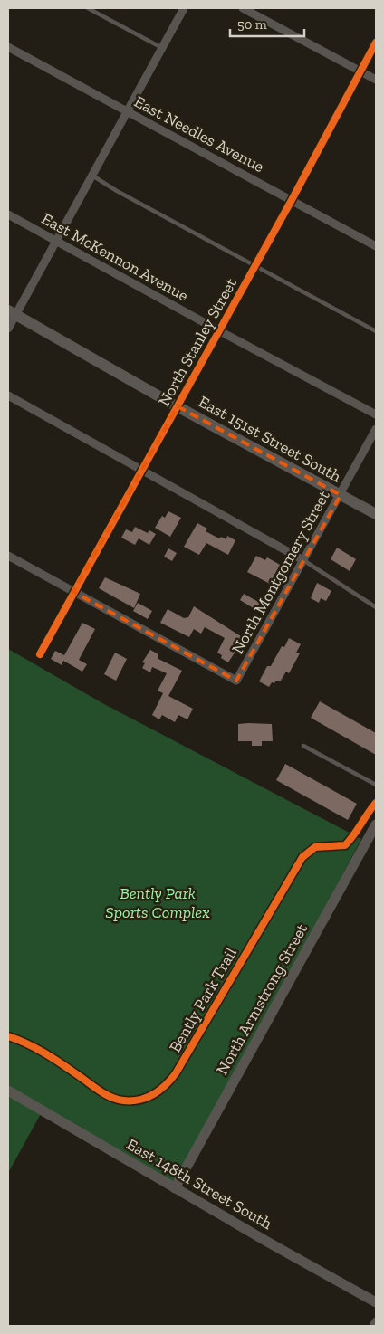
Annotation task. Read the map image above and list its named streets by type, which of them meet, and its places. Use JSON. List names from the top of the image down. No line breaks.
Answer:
{"streets":{"main road":["East 151st Street South"],"street":["East Needles Avenue","East McKennon Avenue","North Stanley Street","North Montgomery Street","North Armstrong Street","East 148th Street South"],"cycle path":["Bently Park Trail"]},"crossings":[["East Needles Avenue","North Stanley Street"],["East McKennon Avenue","North Stanley Street"],["North Stanley Street","East 151st Street South"],["North Stanley Street","North Montgomery Street"],["East 151st Street South","North Montgomery Street"],["North Armstrong Street","East 148th Street South"]],"parks":["Bently Park Sports Complex"],"scale_bar":"50 m"}
